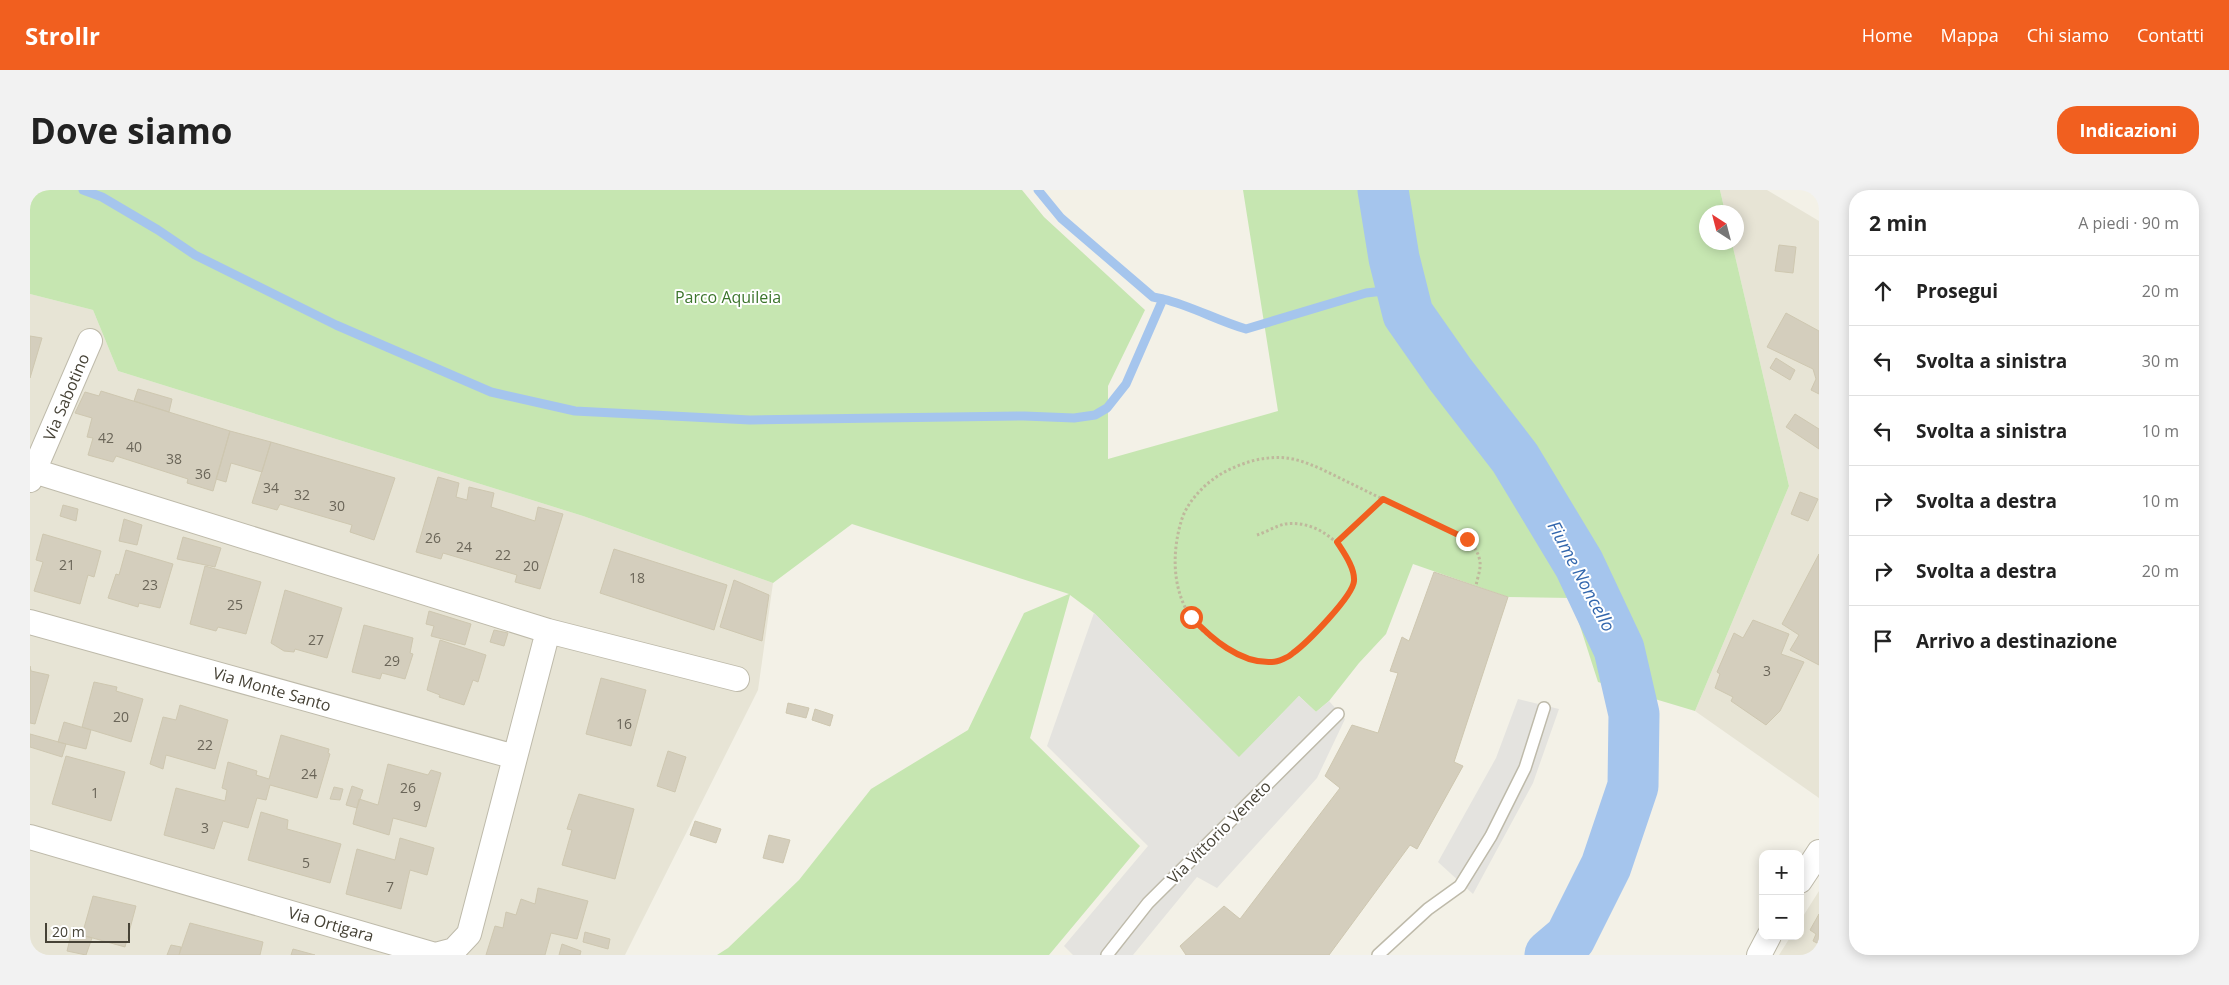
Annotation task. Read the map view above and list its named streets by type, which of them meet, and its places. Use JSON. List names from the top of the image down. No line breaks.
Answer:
{"streets":{"street":["Via Sabotino","Via Monte Santo","Via Ortigara"],"lane":["Via Vittorio Veneto"]},"crossings":[["Via Monte Santo","Via Ortigara"]],"water":["Fiume Noncello"],"parks":["Parco Aquileia"],"house_numbers":["42","40","38","36","34","32","30","26","24","22","21","20","18","23","25","27","29","3","20","16","22","24","26","1","9","3","5","7"],"scale_bar":"20 m","north":"top left","page":{"header":"Strollr","nav":["Home","Mappa","Chi siamo","Contatti"],"buttons":"Indicazioni","title":"Dove siamo","heading":["2 min","A piedi · 90 m"],"list":[["Prosegui","20 m"],["Svolta a sinistra","30 m"],["Svolta a sinistra","10 m"],["Svolta a destra","10 m"],["Svolta a destra","20 m"],"Arrivo a destinazione"],"map_buttons":["+","−"],"scale":"20 m"}}
